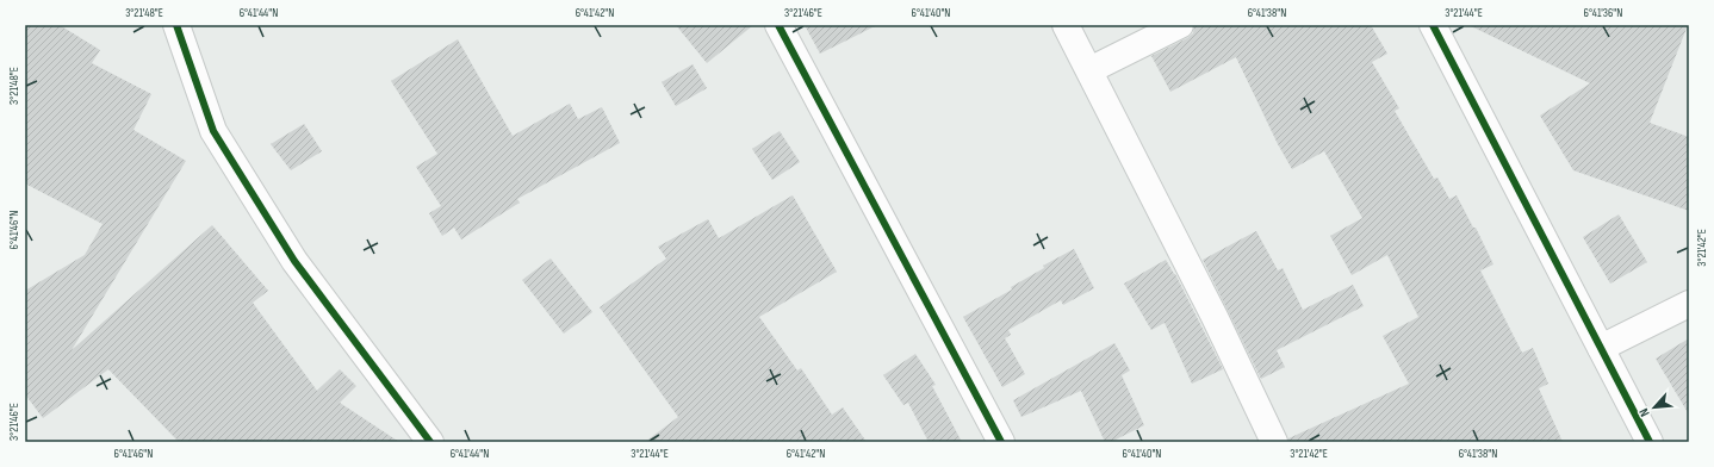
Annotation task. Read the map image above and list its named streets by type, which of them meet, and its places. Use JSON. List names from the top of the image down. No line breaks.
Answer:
{"north":"bottom left","coordinates":["3°21'48\"E","6°41'44\"N","6°41'42\"N","3°21'46\"E","6°41'40\"N","6°41'38\"N","3°21'44\"E","6°41'36\"N","6°41'46\"N","3°21'42\"E"]}
